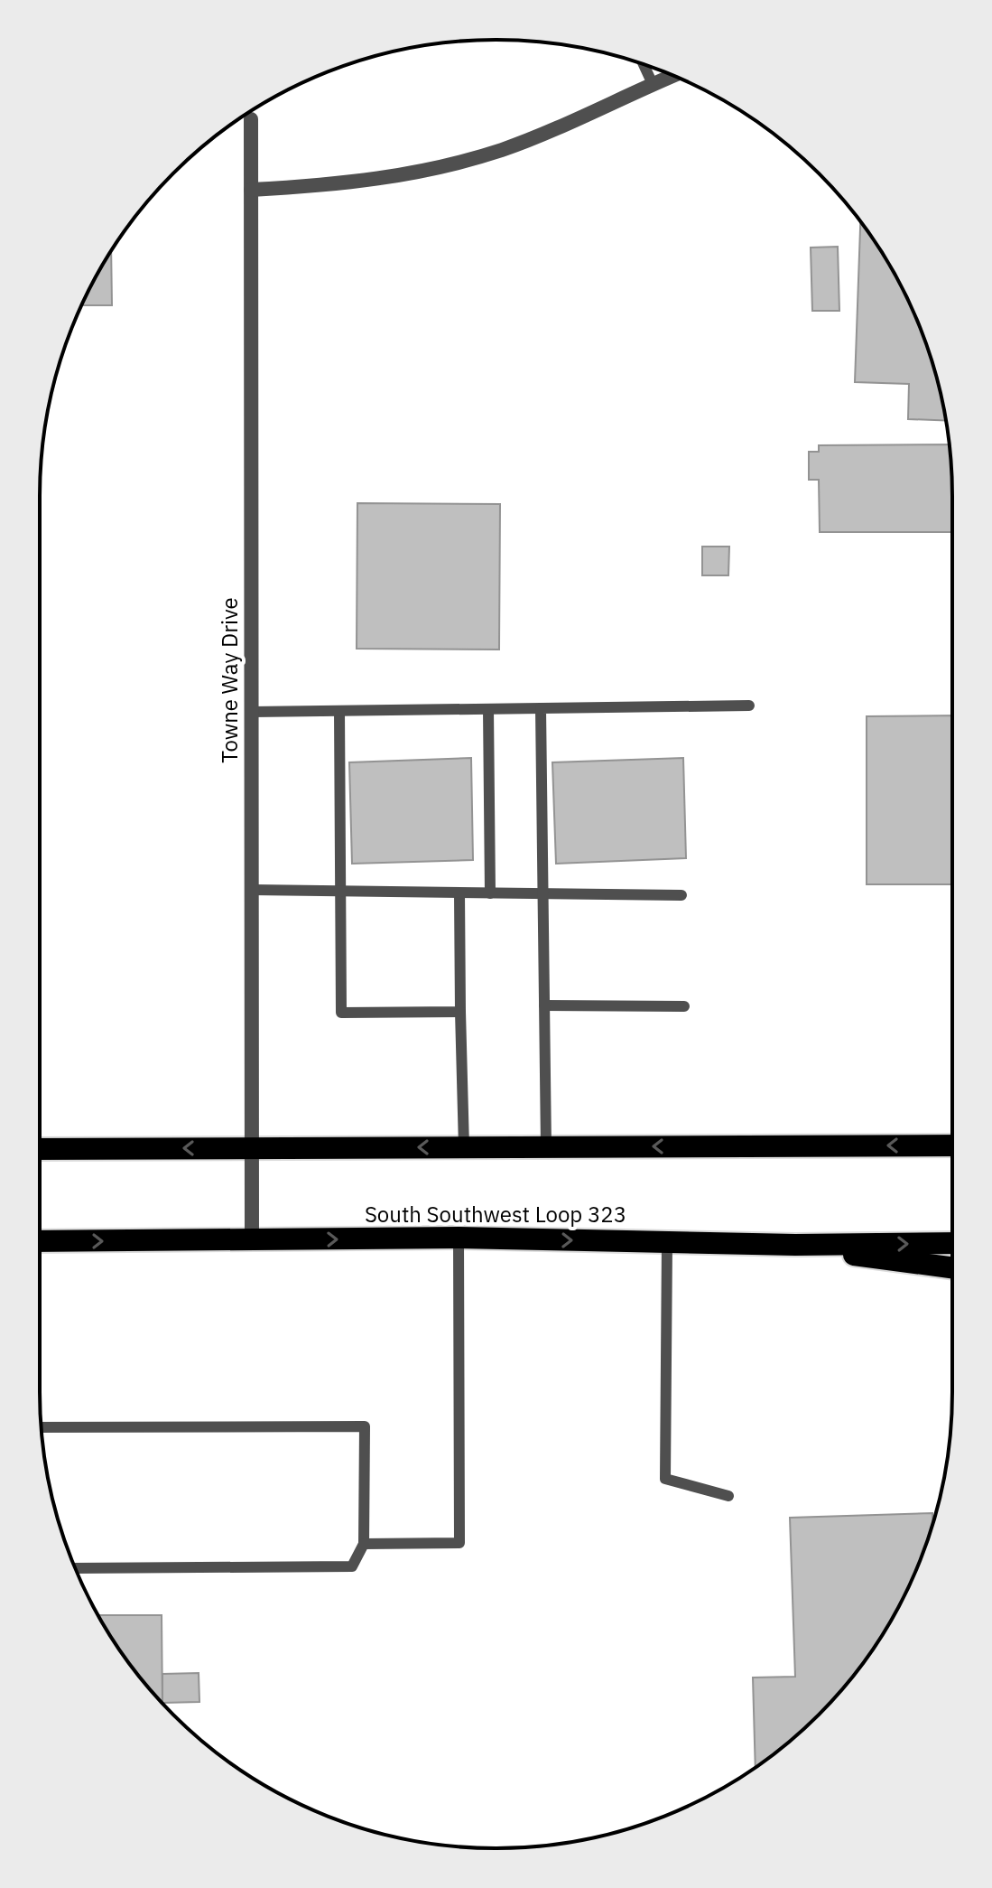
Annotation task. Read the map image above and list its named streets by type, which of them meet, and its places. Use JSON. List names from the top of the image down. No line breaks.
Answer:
{"streets":{"highway":["South Southwest Loop 323"],"street":["Towne Way Drive"]},"crossings":[["Towne Way Drive","South Southwest Loop 323"]]}
